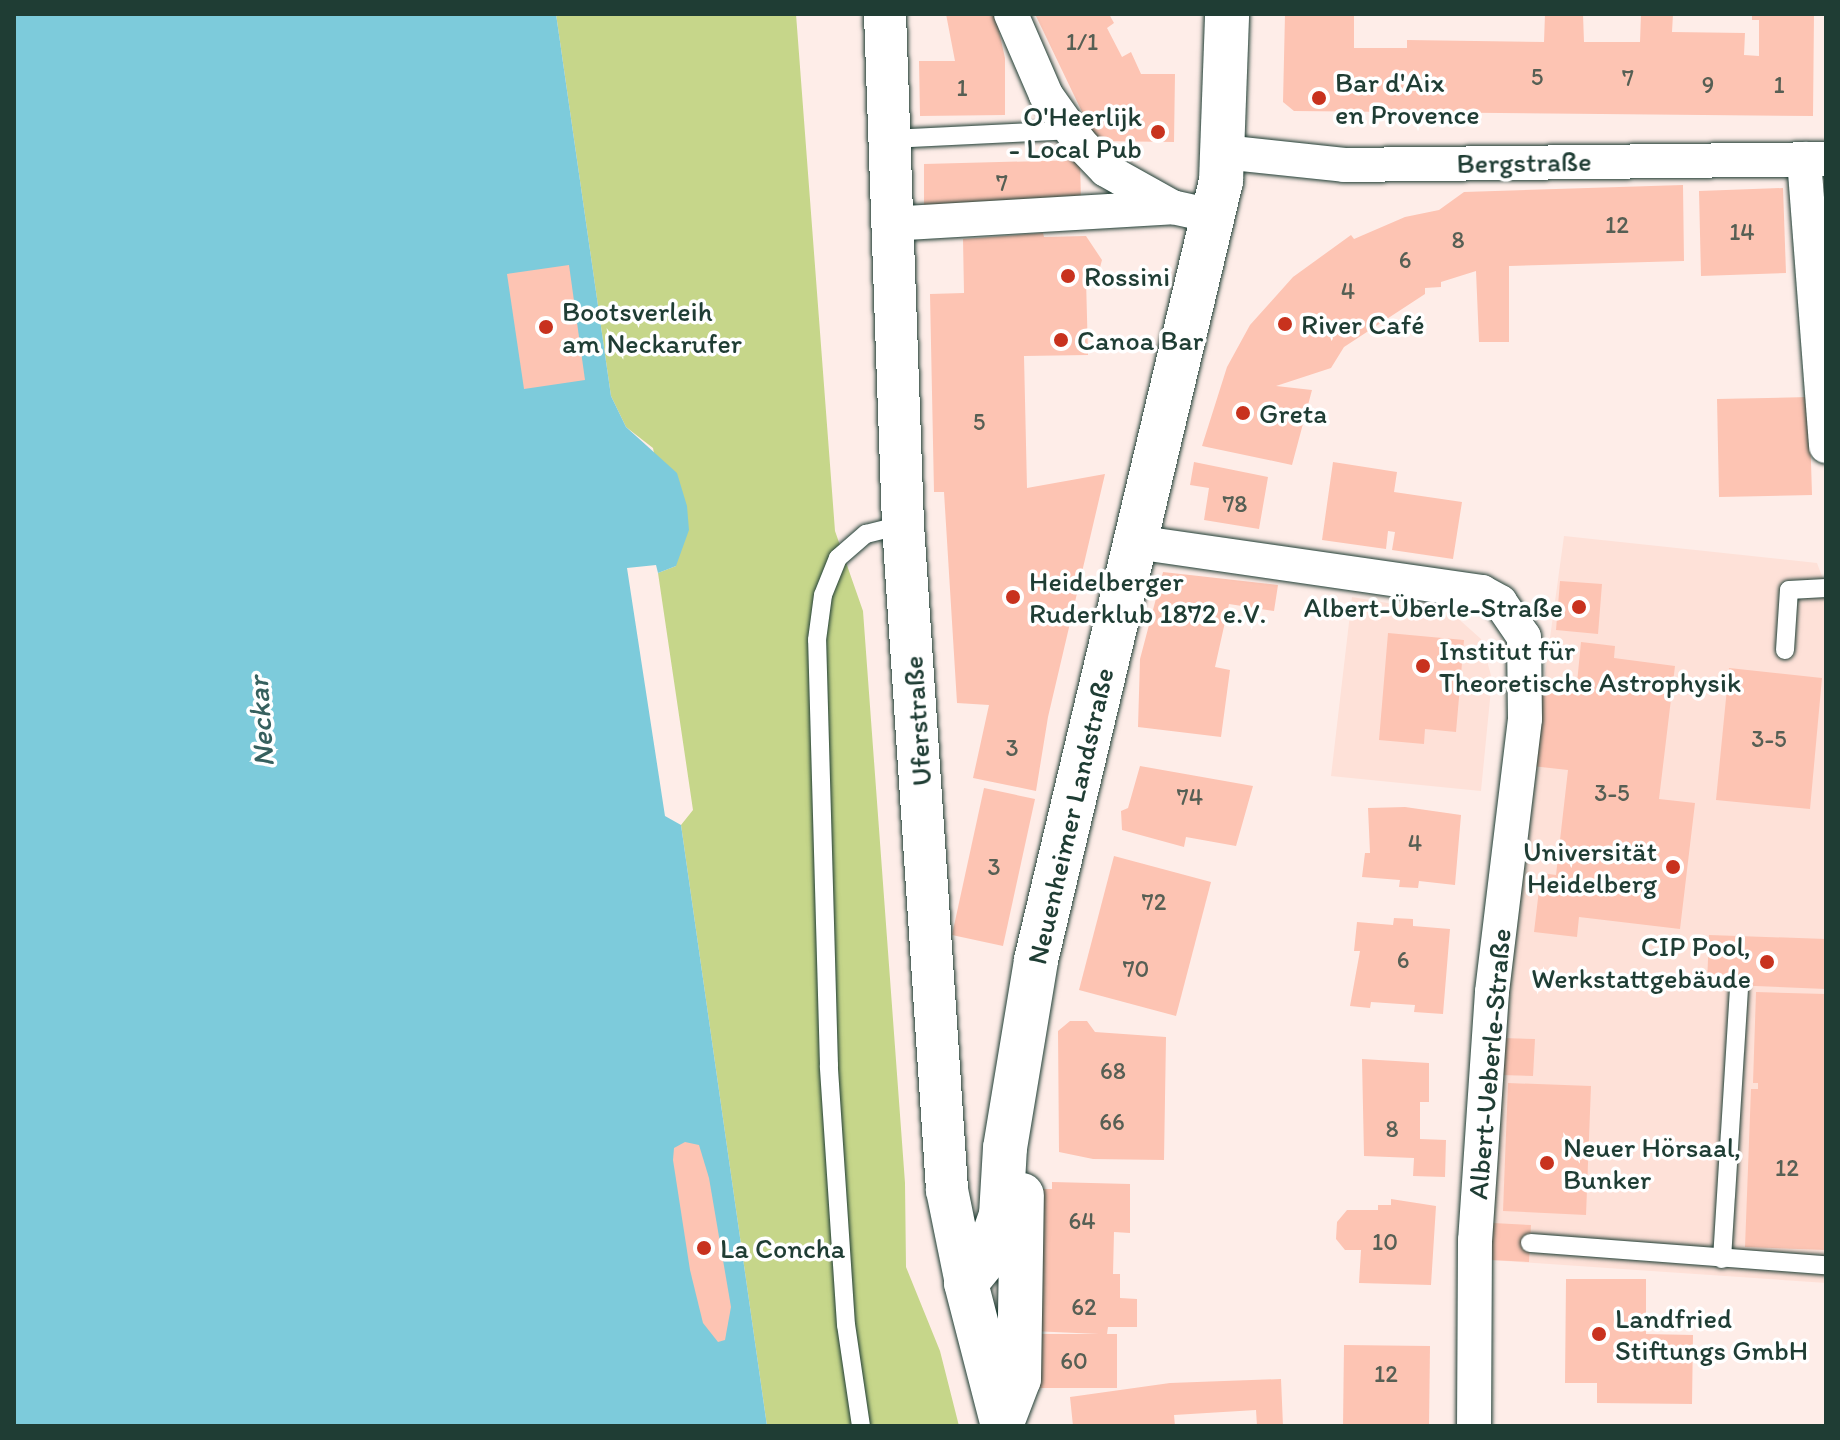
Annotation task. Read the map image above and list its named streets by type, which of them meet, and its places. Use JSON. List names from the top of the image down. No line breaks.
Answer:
{"streets":{"main road":["Uferstraße","Neuenheimer Landstraße"],"street":["Bergstraße","Albert-Ueberle-Straße"]},"crossings":[["Bergstraße","Neuenheimer Landstraße"],["Uferstraße","Neuenheimer Landstraße"],["Neuenheimer Landstraße","Albert-Ueberle-Straße"]],"water":["Neckar"],"places":["Bar d'Aix en Provence","O'Heerlijk - Local Pub","Rossini","River Café","Bootsverleih am Neckarufer","Canoa Bar","Greta","Heidelberger Ruderklub 1872 e.V.","Albert-Überle-Straße","Institut für Theoretische Astrophysik","Universität Heidelberg","CIP Pool, Werkstattgebäude","Neuer Hörsaal, Bunker","La Concha","Landfried Stiftungs GmbH"],"house_numbers":["1/1","5","7","9","1","1","7","12","14","8","6","4","5","78","3-5","3","3-5","74","4","3","72","6","70","68","66","8","12","64","10","62","60","12"]}
